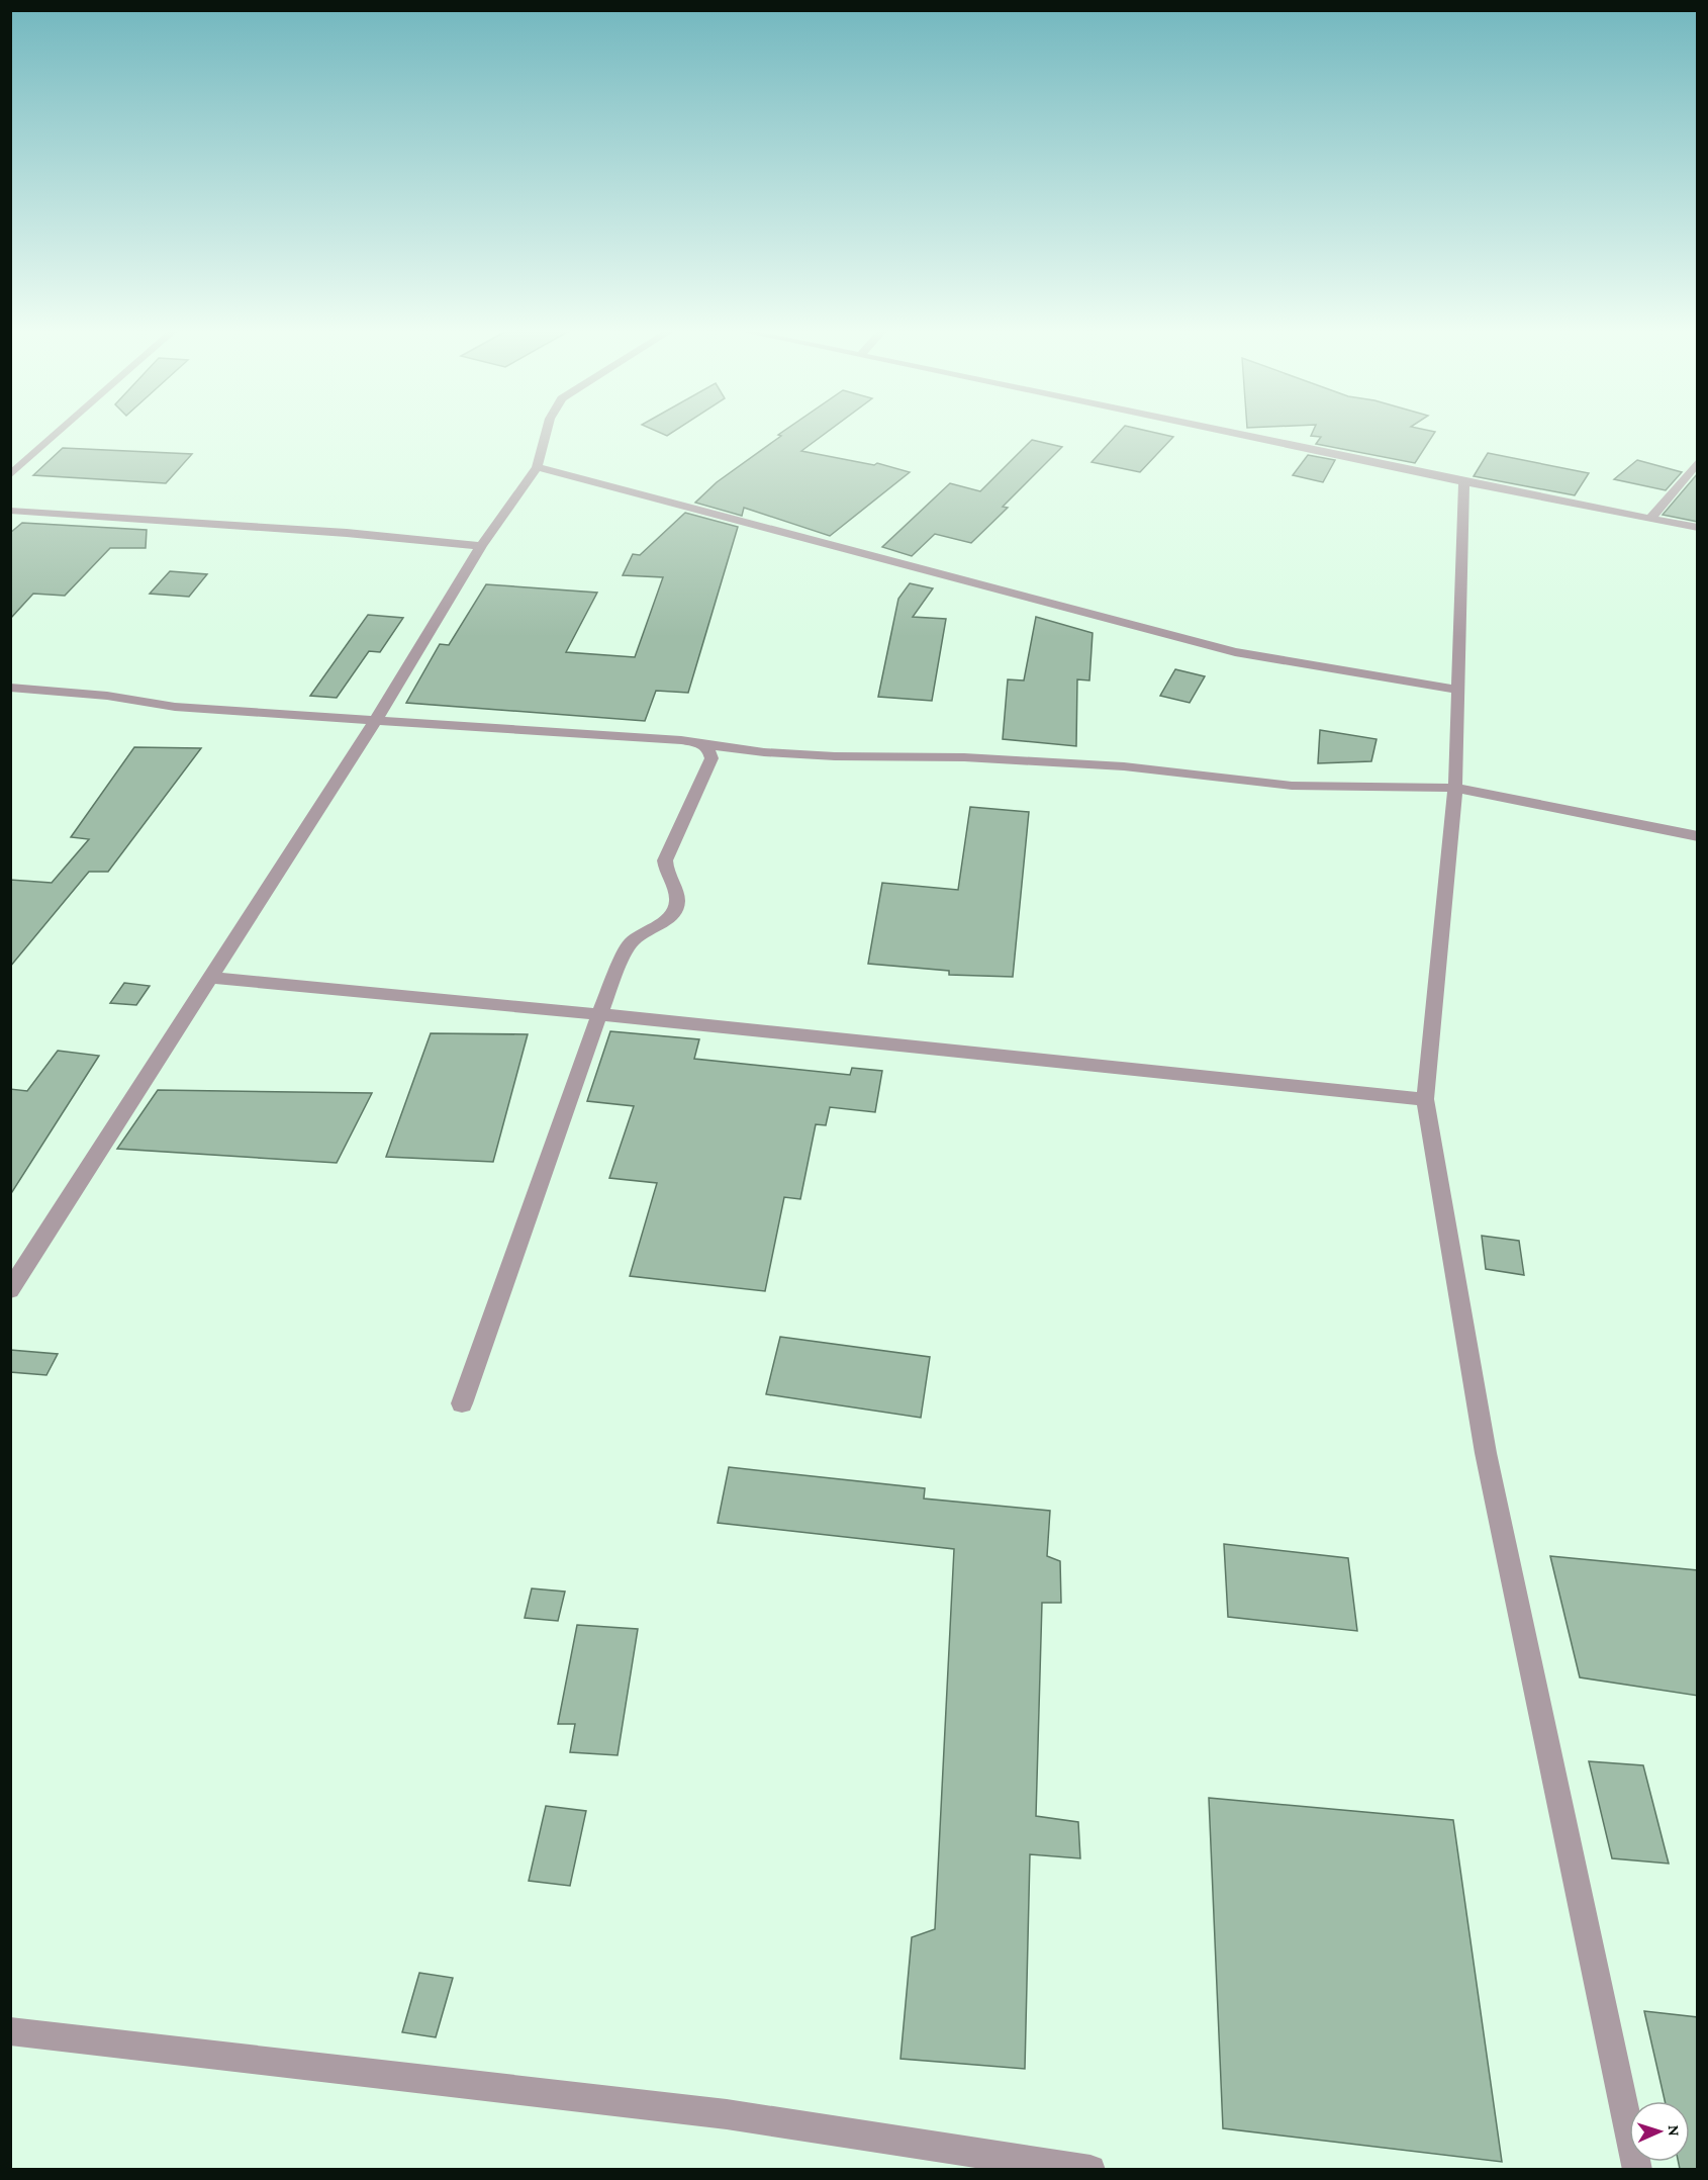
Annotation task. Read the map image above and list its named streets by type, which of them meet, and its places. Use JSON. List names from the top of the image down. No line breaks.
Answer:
{"north":"right"}
